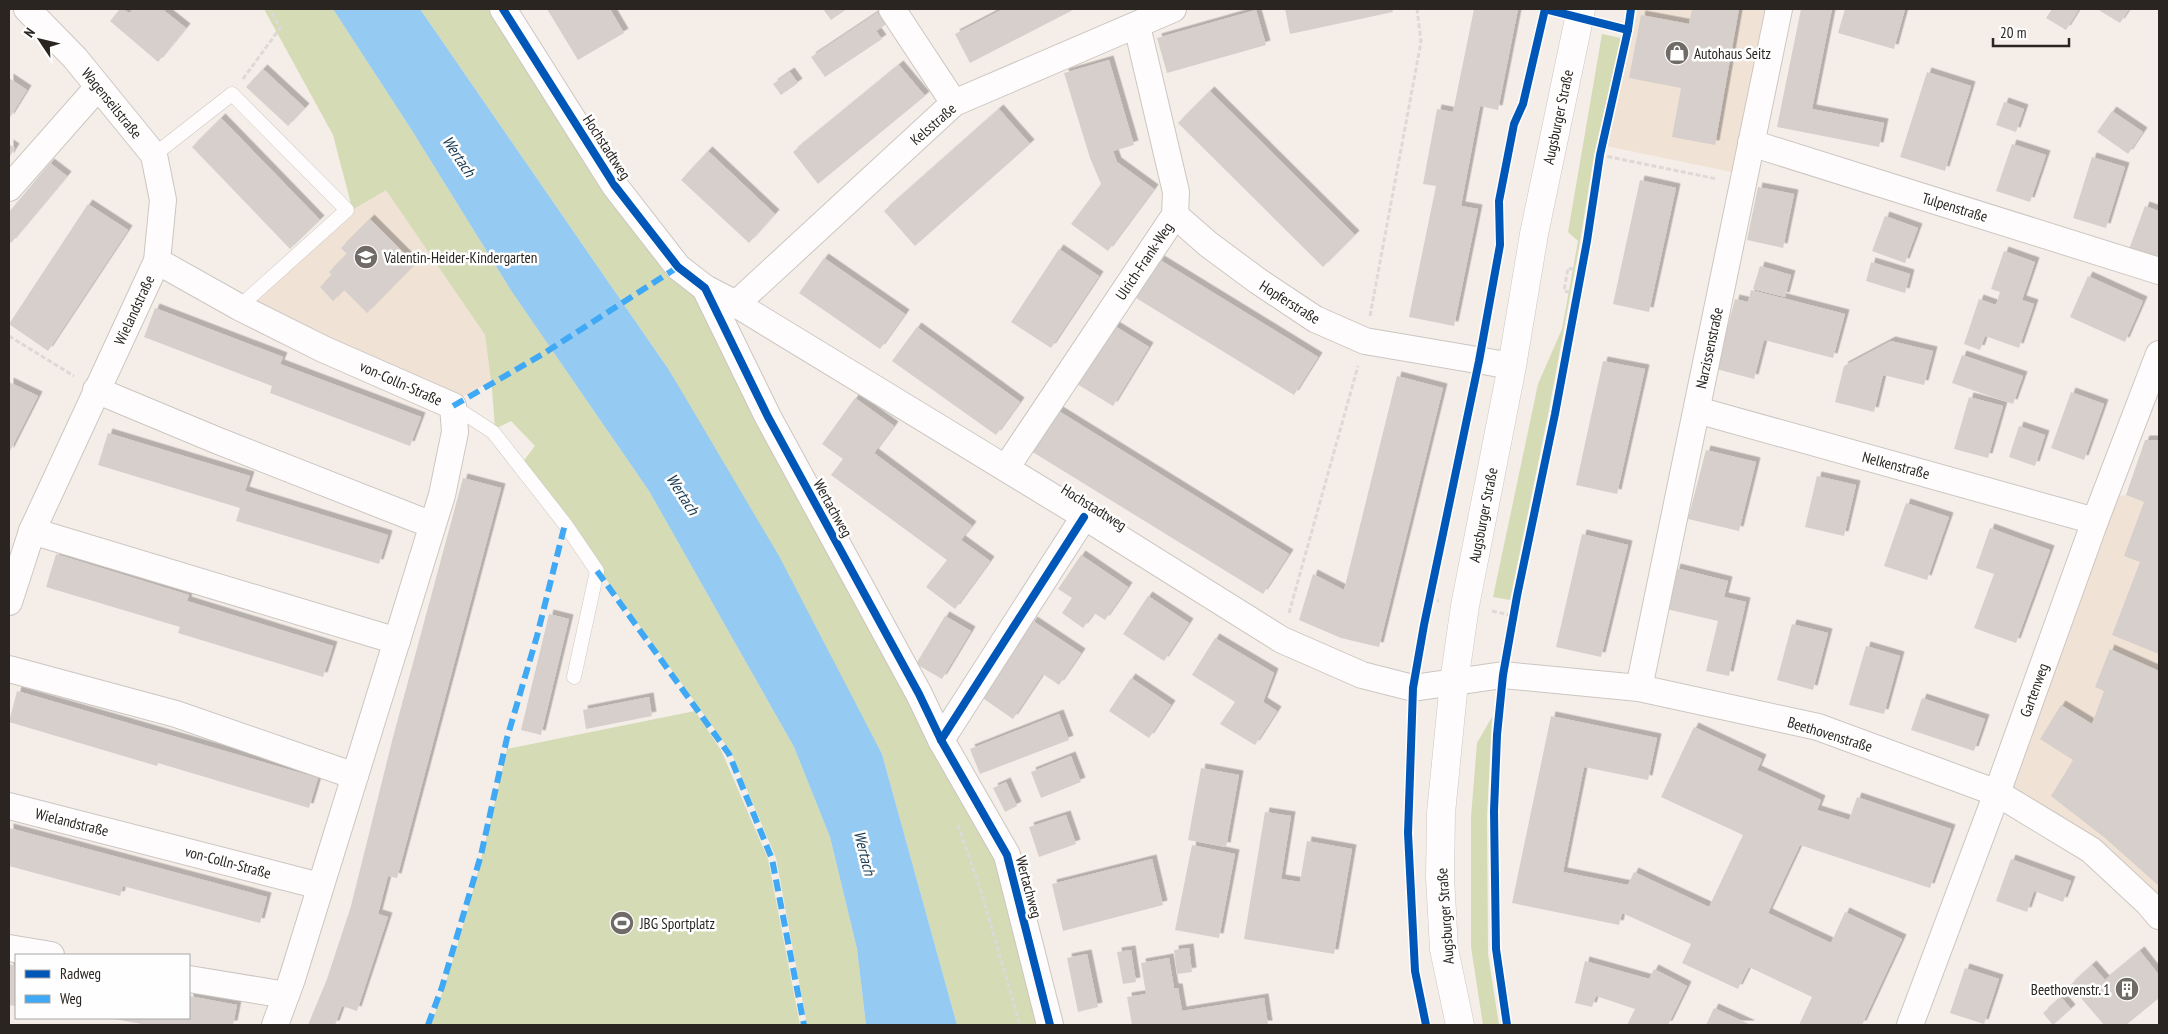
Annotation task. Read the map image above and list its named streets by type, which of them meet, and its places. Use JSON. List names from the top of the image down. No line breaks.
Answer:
{"streets":{"main road":["Augsburger Straße"],"street":["Wagenseilstraße","Kelsstraße","Hochstadtweg","Tulpenstraße","Ulrich-Frank-Weg","Hopferstraße","Wielandstraße","Narzissenstraße","von-Colln-Straße","Nelkenstraße","Wertachweg","Gartenweg","Beethovenstraße"]},"crossings":[["Wagenseilstraße","Wielandstraße"],["Augsburger Straße","Hochstadtweg"],["Augsburger Straße","Hopferstraße"],["Augsburger Straße","Beethovenstraße"],["Kelsstraße","Hochstadtweg"],["Kelsstraße","Ulrich-Frank-Weg"],["Hochstadtweg","Ulrich-Frank-Weg"],["Hochstadtweg","Wertachweg"],["Hochstadtweg","Beethovenstraße"],["Tulpenstraße","Narzissenstraße"],["Ulrich-Frank-Weg","Hopferstraße"],["Wielandstraße","von-Colln-Straße"],["Narzissenstraße","Nelkenstraße"],["Narzissenstraße","Beethovenstraße"],["Nelkenstraße","Gartenweg"],["Gartenweg","Beethovenstraße"]],"water":["Wertach"],"places":{"shop":["Autohaus Seitz"],"school or university":["Valentin-Heider-Kindergarten"],"sports":["JBG Sportplatz"],"building":["Beethovenstr. 1"]},"legend":["Radweg","Weg"],"scale_bar":"20 m","north":"top left"}
